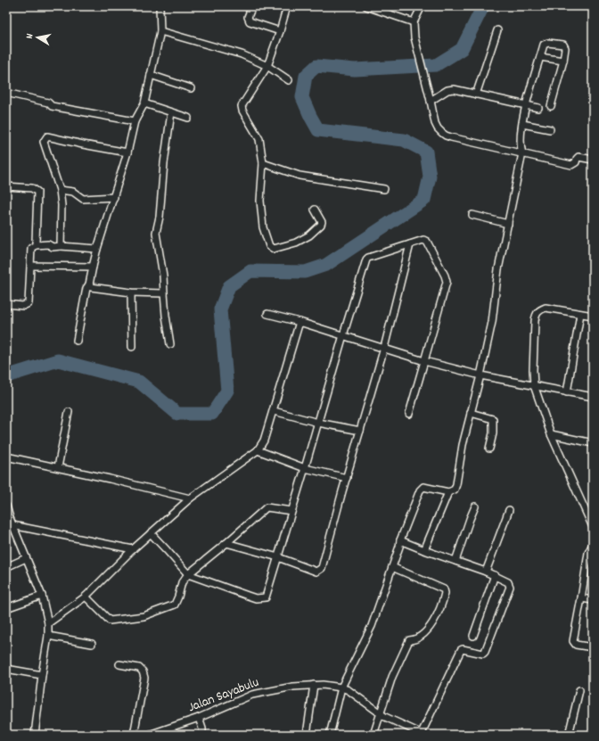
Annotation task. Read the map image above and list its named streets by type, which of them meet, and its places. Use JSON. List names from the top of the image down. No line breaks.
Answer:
{"streets":{"street":["Jalan Sayabulu"]},"north":"left"}
